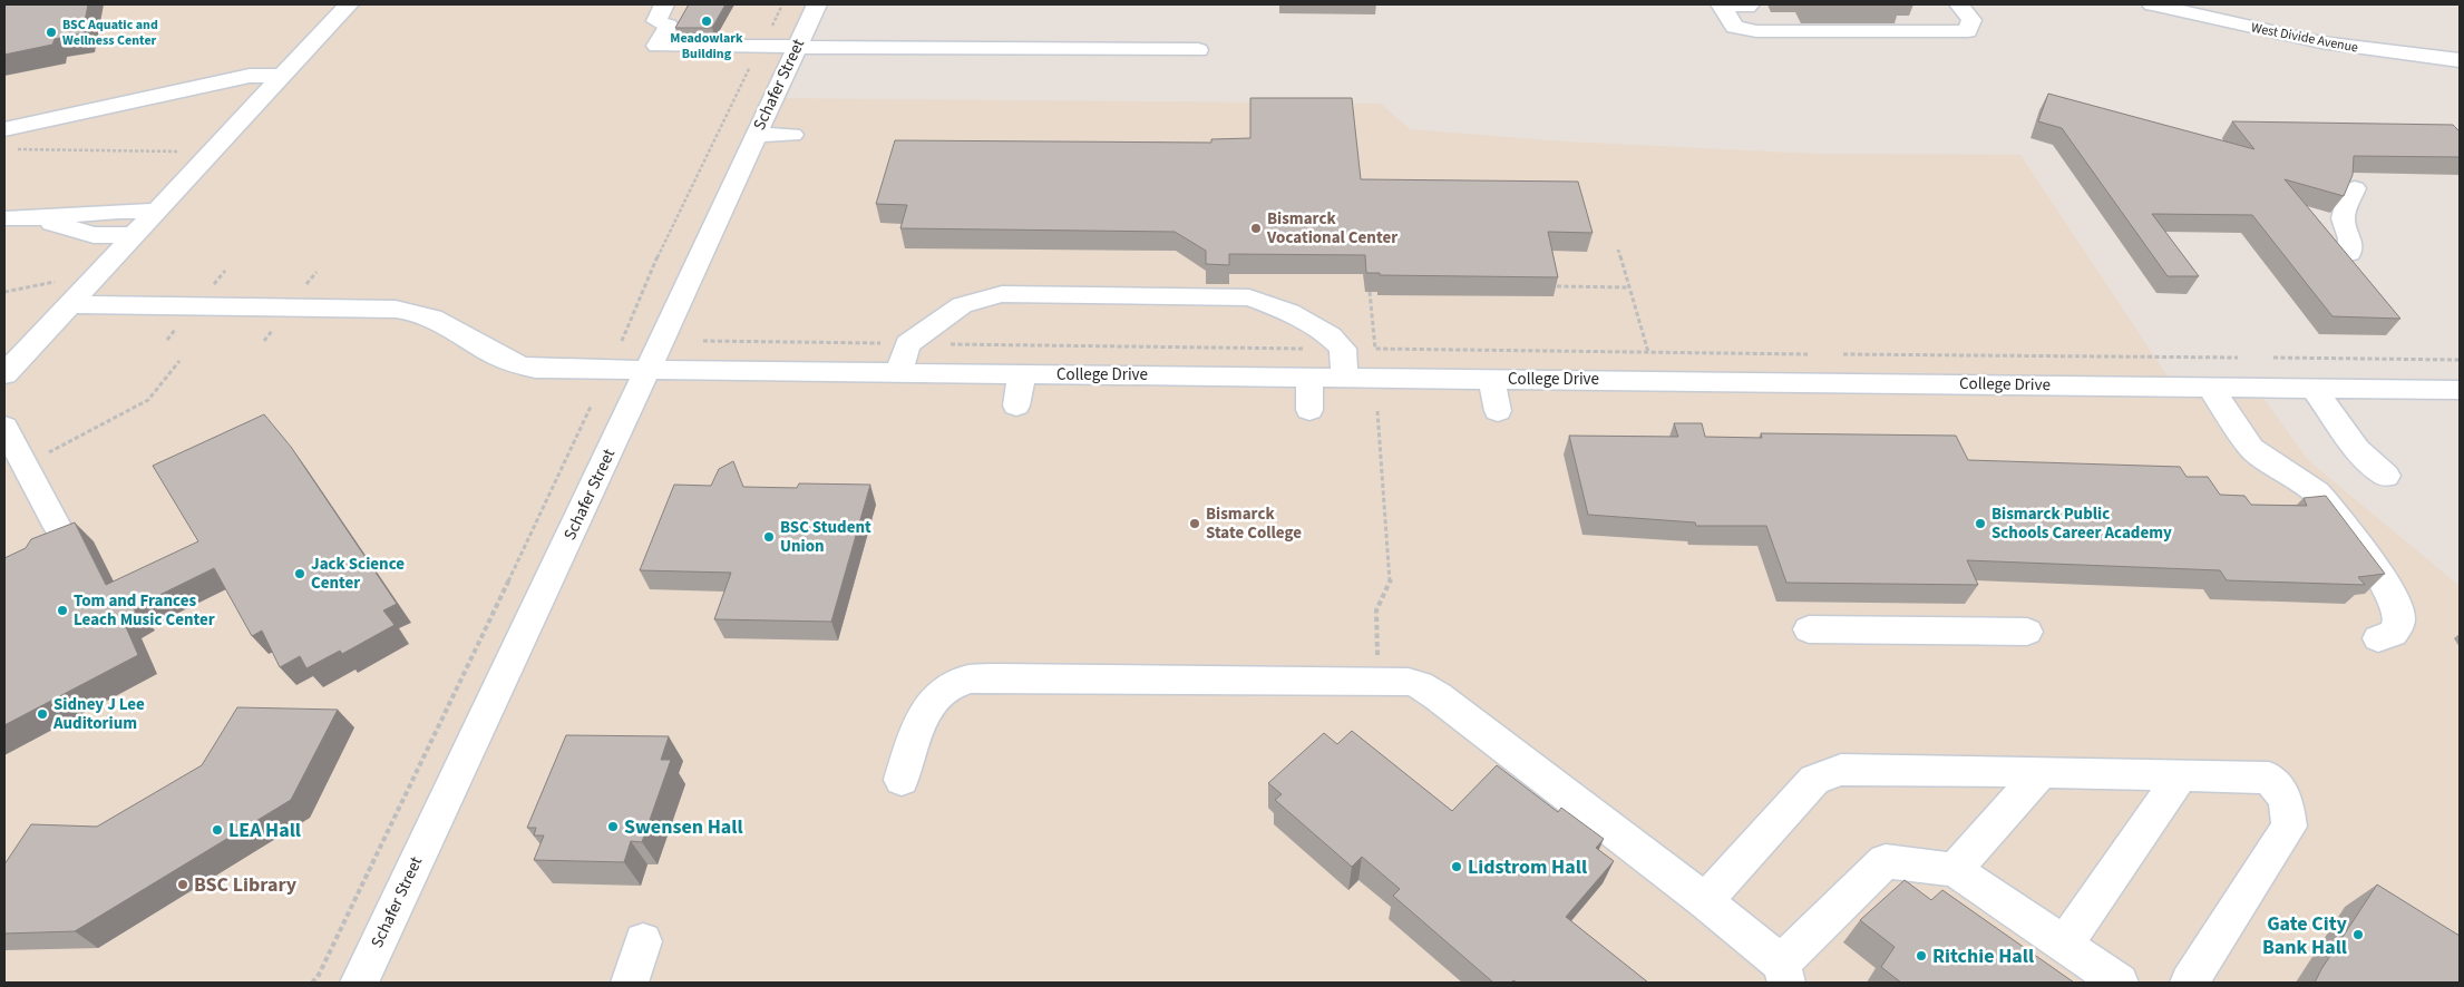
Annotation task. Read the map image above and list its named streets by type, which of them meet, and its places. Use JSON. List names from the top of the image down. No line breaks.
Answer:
{"streets":{"street":["West Divide Avenue","Schafer Street","College Drive"]},"crossings":[["Schafer Street","College Drive"]],"places":["Meadowlark Building","BSC Aquatic and Wellness Center","Bismarck Vocational Center","Bismarck State College","Bismarck Public Schools Career Academy","BSC Student Union","Jack Science Center","Tom and Frances Leach Music Center","Sidney J Lee Auditorium","Swensen Hall","LEA Hall","Lidstrom Hall","BSC Library","Gate City Bank Hall","Ritchie Hall"]}
